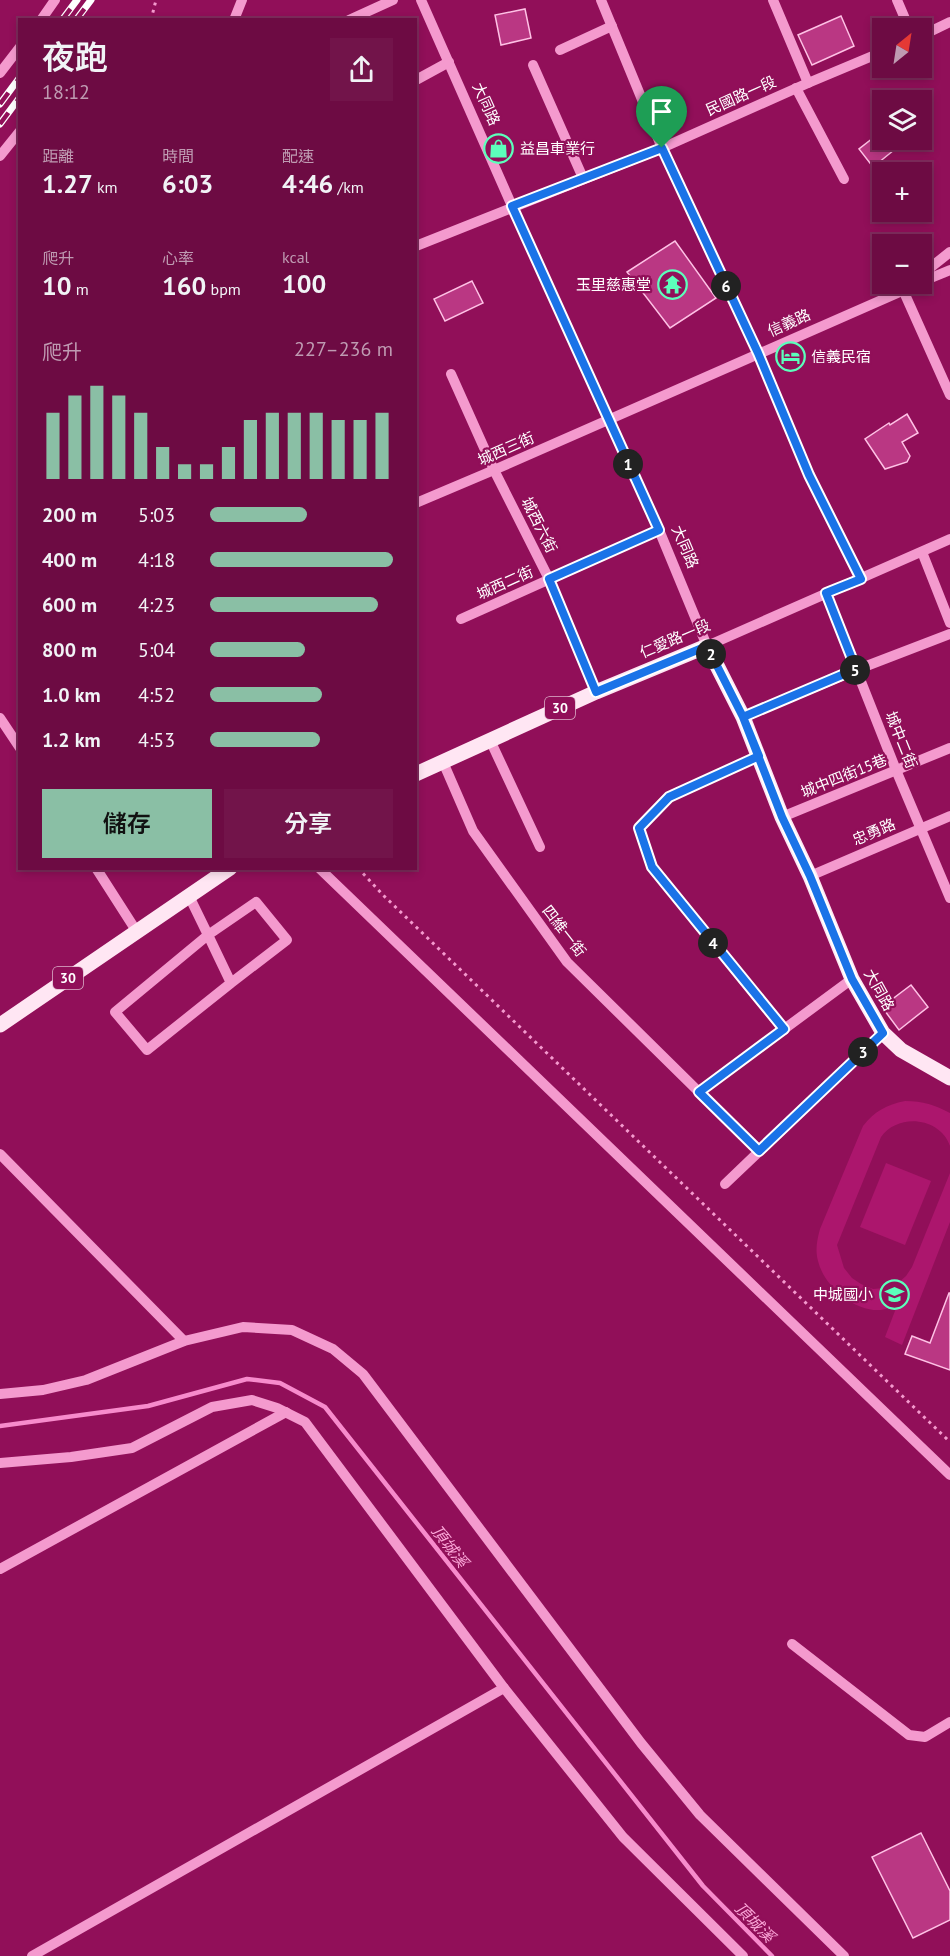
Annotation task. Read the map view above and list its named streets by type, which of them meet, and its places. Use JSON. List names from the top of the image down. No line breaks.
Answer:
{"streets":{"main road":["大同路","仁愛路一段","30"],"street":["民國路一段","信義路","城西三街","城西六街","城西二街","城中二街","城中四街15巷","忠勇路","四維一街"]},"crossings":[["民國路一段","大同路"],["大同路","信義路"],["大同路","城西三街"],["大同路","城西二街"],["大同路","仁愛路一段"],["大同路","城中四街15巷"],["大同路","忠勇路"],["信義路","城西三街"],["城西三街","城西六街"],["城西六街","城西二街"],["城西六街","仁愛路一段"],["仁愛路一段","城中二街"],["仁愛路一段","四維一街"],["城中二街","城中四街15巷"],["城中二街","忠勇路"]],"water":["頂城溪"],"places":{"shop":["益昌車業行"],"temple":["玉里慈惠堂"],"hotel":["信義民宿"],"school or university":["中城國小"]},"north":"top right","page":{"map_buttons":["+","−"],"heading":["夜跑","18:12"],"stats":[["距離","1.27 km"],["時間","6:03"],["配速","4:46 /km"],["爬升","10 m"],["心率","160 bpm"],["kcal","100"]],"pins":["6","1","2","5","4","3"],"chart":["爬升","227–236 m"],"list":[{"name":"200 m","note":"5:03"},{"name":"400 m","note":"4:18"},{"name":"600 m","note":"4:23"},{"name":"800 m","note":"5:04"},{"name":"1.0 km","note":"4:52"},{"name":"1.2 km","note":"4:53"}],"buttons":["儲存","分享"]}}
